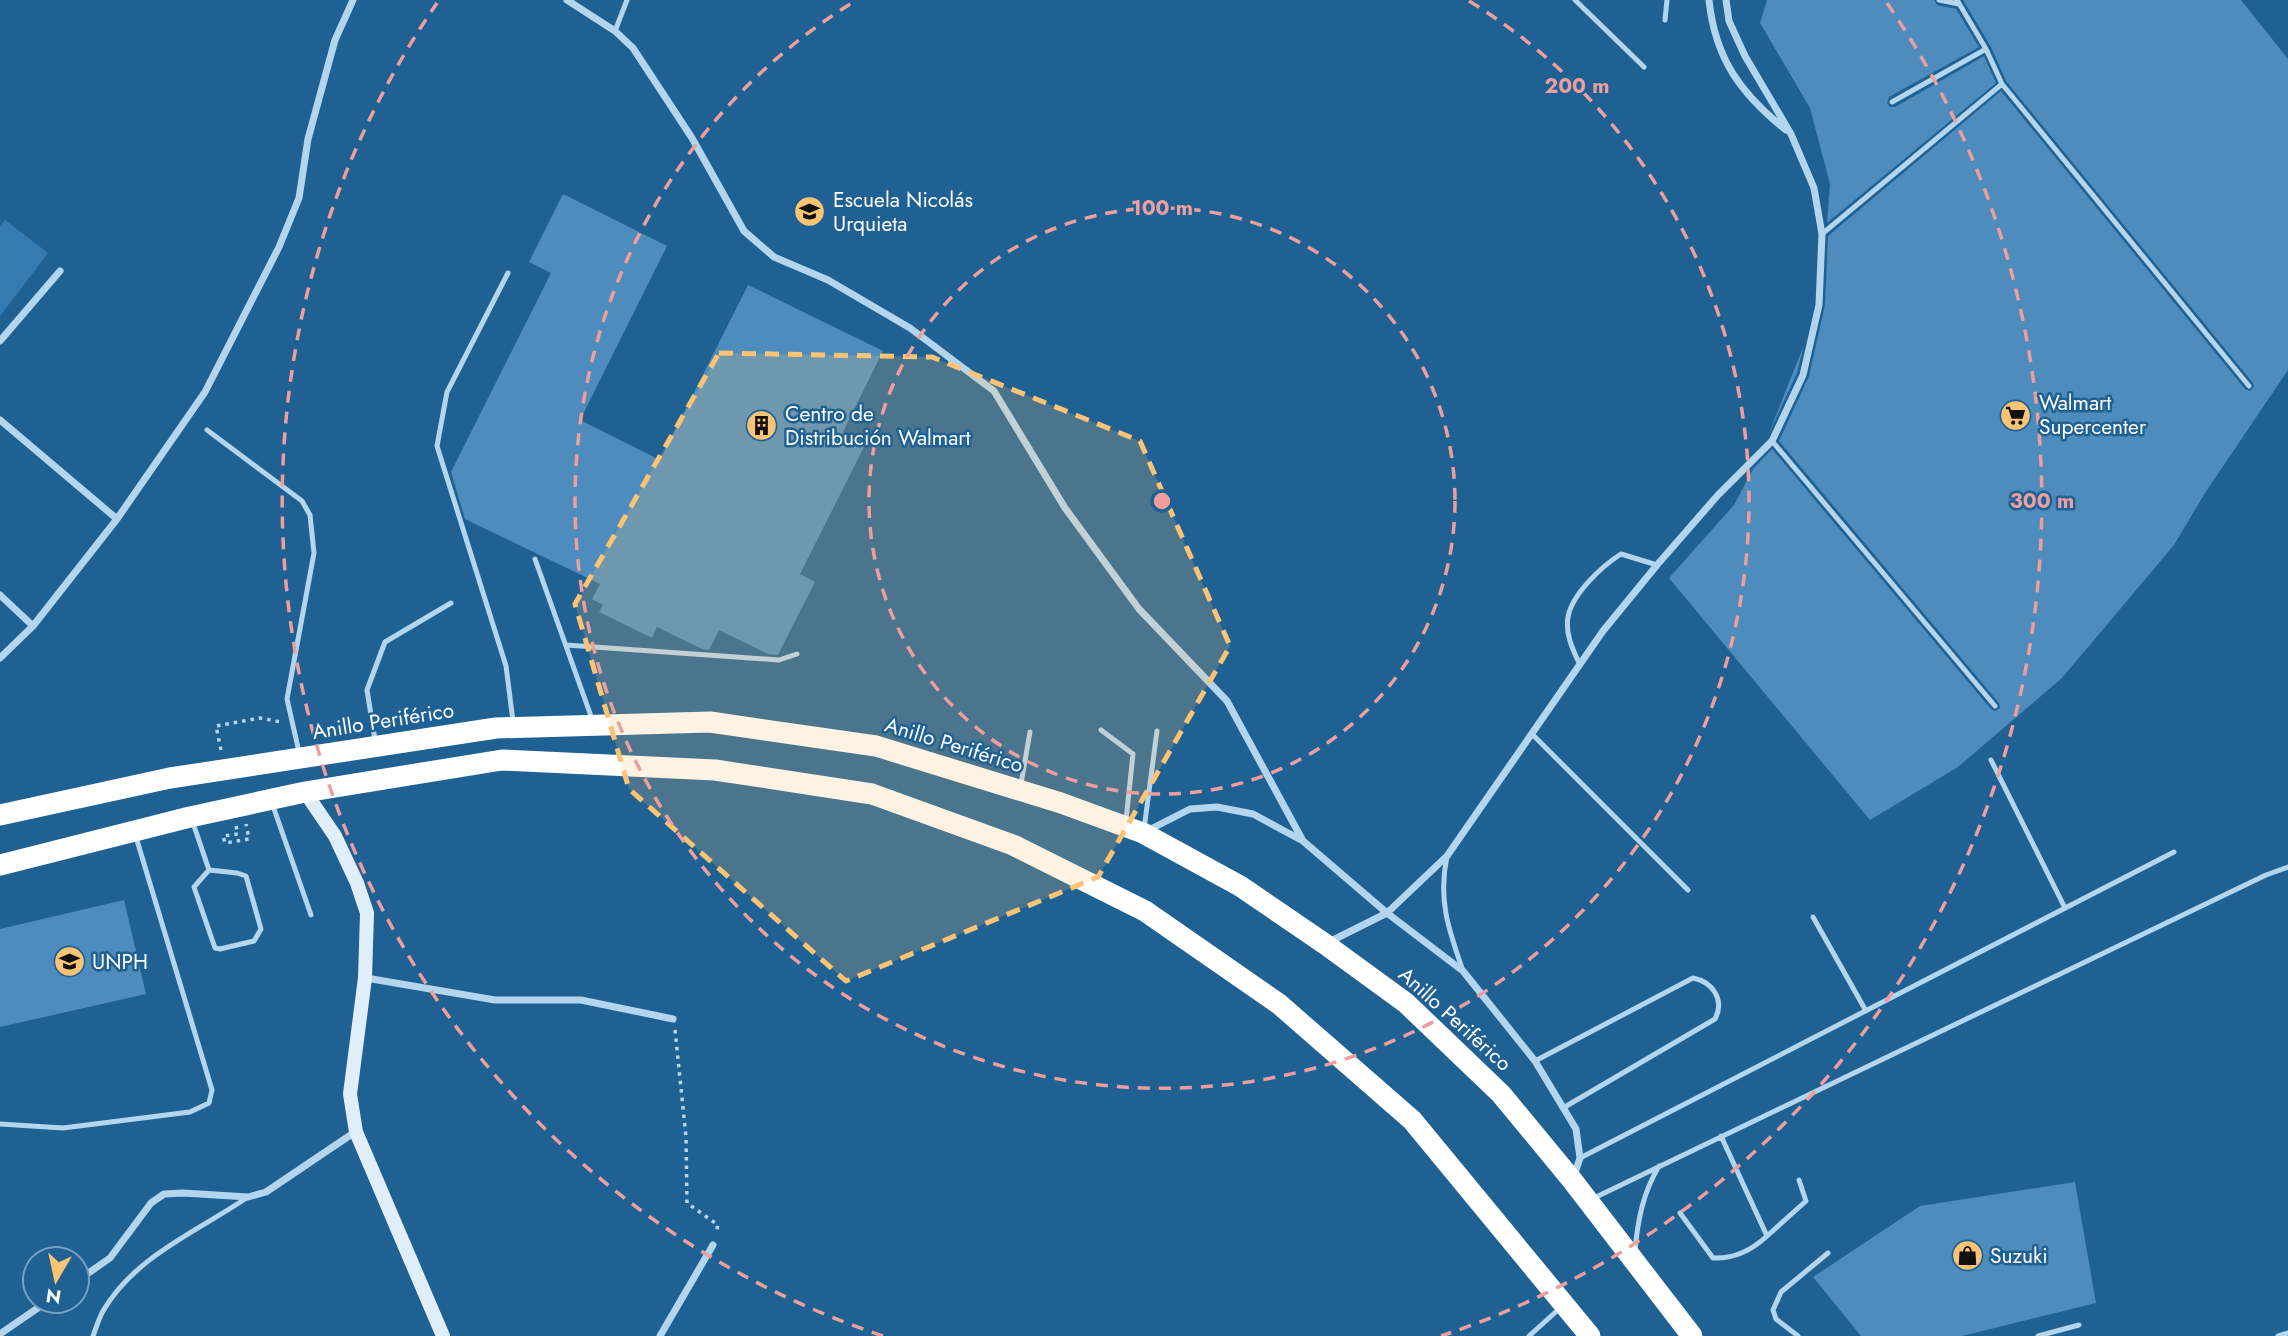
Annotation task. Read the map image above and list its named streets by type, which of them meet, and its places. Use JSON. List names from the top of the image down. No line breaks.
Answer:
{"streets":{"highway":["Anillo Periférico"]},"places":{"school or university":["Escuela Nicolás Urquieta","UNPH"],"supermarket":["Walmart Supercenter"],"building":["Centro de Distribución Walmart"],"shop":["Suzuki"]},"north":"bottom","rings":["200 m","100 m","300 m"]}
